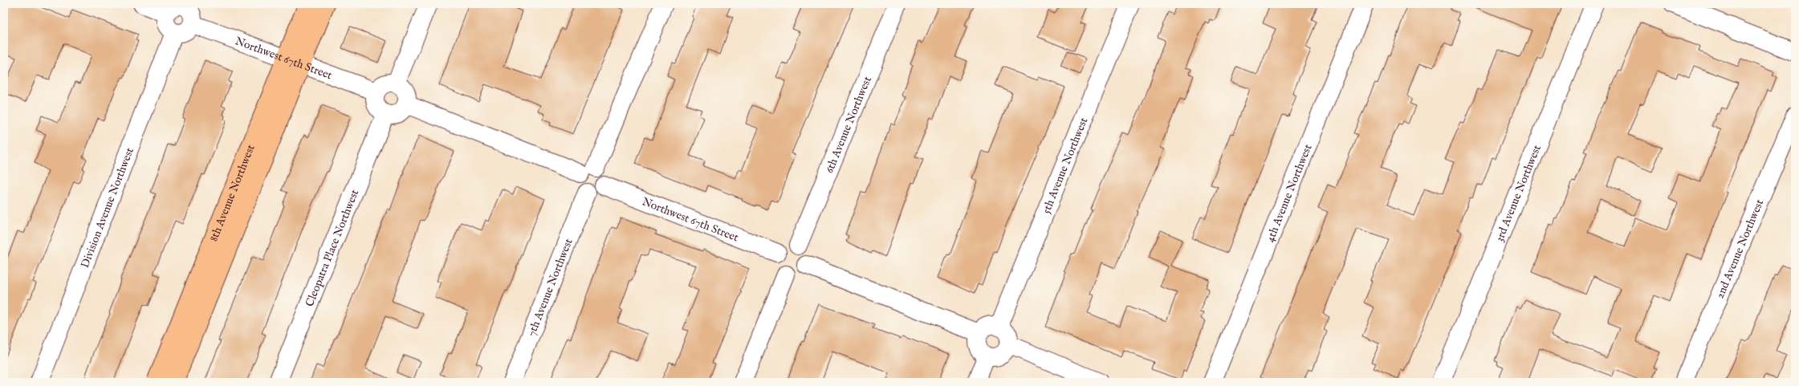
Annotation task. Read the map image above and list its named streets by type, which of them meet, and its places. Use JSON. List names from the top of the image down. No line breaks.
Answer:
{"streets":{"main road":["8th Avenue Northwest"],"street":["Northwest 67th Street","6th Avenue Northwest","5th Avenue Northwest","4th Avenue Northwest","3rd Avenue Northwest","Division Avenue Northwest","Cleopatra Place Northwest","2nd Avenue Northwest","7th Avenue Northwest"]},"crossings":[["Northwest 67th Street","6th Avenue Northwest"],["Northwest 67th Street","8th Avenue Northwest"],["Northwest 67th Street","Division Avenue Northwest"],["Northwest 67th Street","Cleopatra Place Northwest"],["Northwest 67th Street","7th Avenue Northwest"]]}
